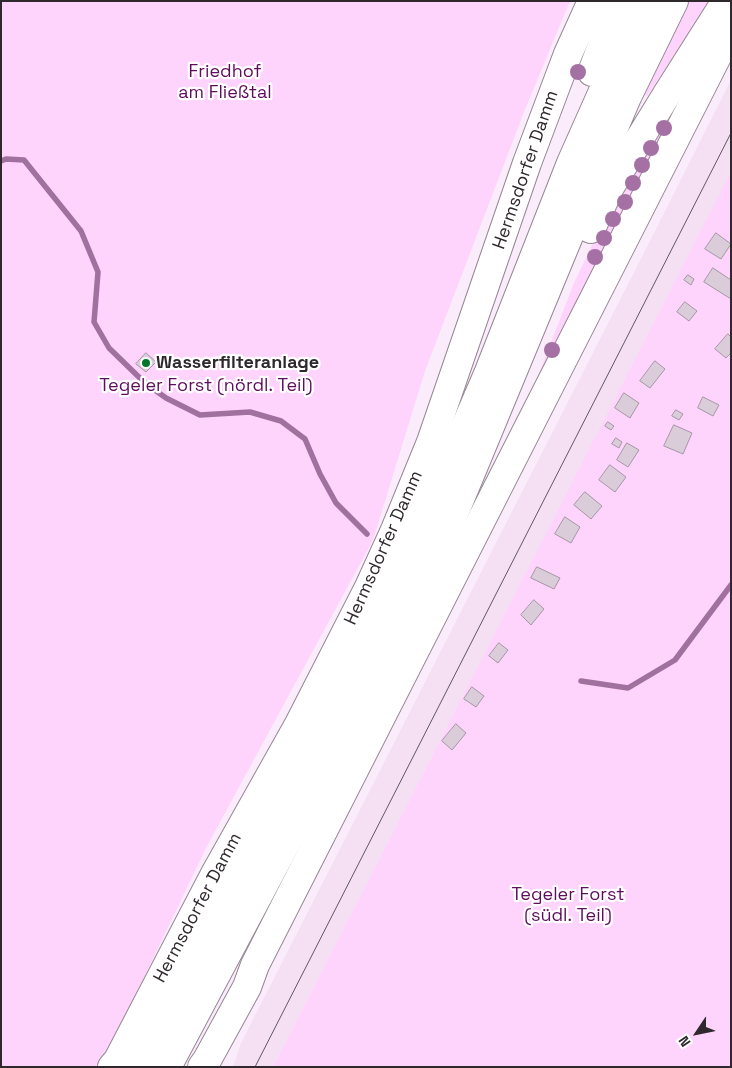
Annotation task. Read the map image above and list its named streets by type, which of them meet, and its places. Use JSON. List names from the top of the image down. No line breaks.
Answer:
{"streets":{"main road":["Hermsdorfer Damm"]},"parks":["Friedhof am Fließtal","Tegeler Forst (nördl. Teil)","Tegeler Forst (südl. Teil)"],"places":["Wasserfilteranlage"],"north":"bottom left"}
